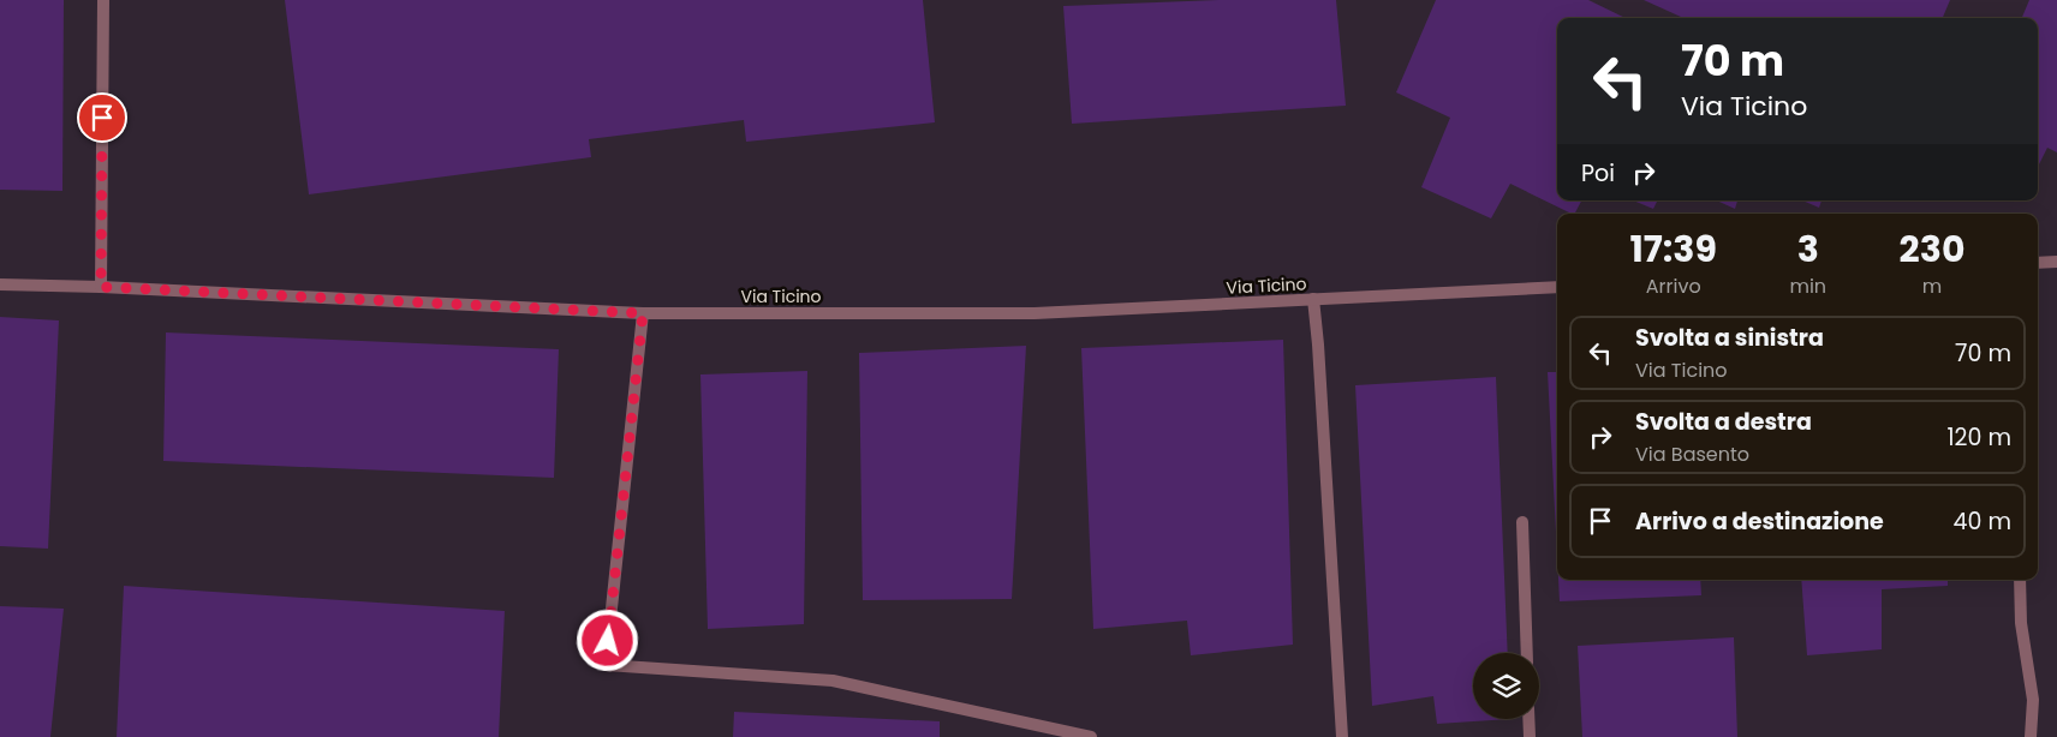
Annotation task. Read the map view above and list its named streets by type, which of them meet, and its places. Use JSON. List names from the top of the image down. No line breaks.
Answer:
{"streets":{"street":["Via Ticino"]},"page":{"turn":["70 m","Via Ticino"],"then":"Poi","eta":["17:39","Arrivo","3","min","230","m"],"list":[{"name":"Svolta a sinistra","note":"Via Ticino","value":"70 m"},{"name":"Svolta a destra","note":"Via Basento","value":"120 m"},{"name":"Arrivo a destinazione","value":"40 m"}]}}
